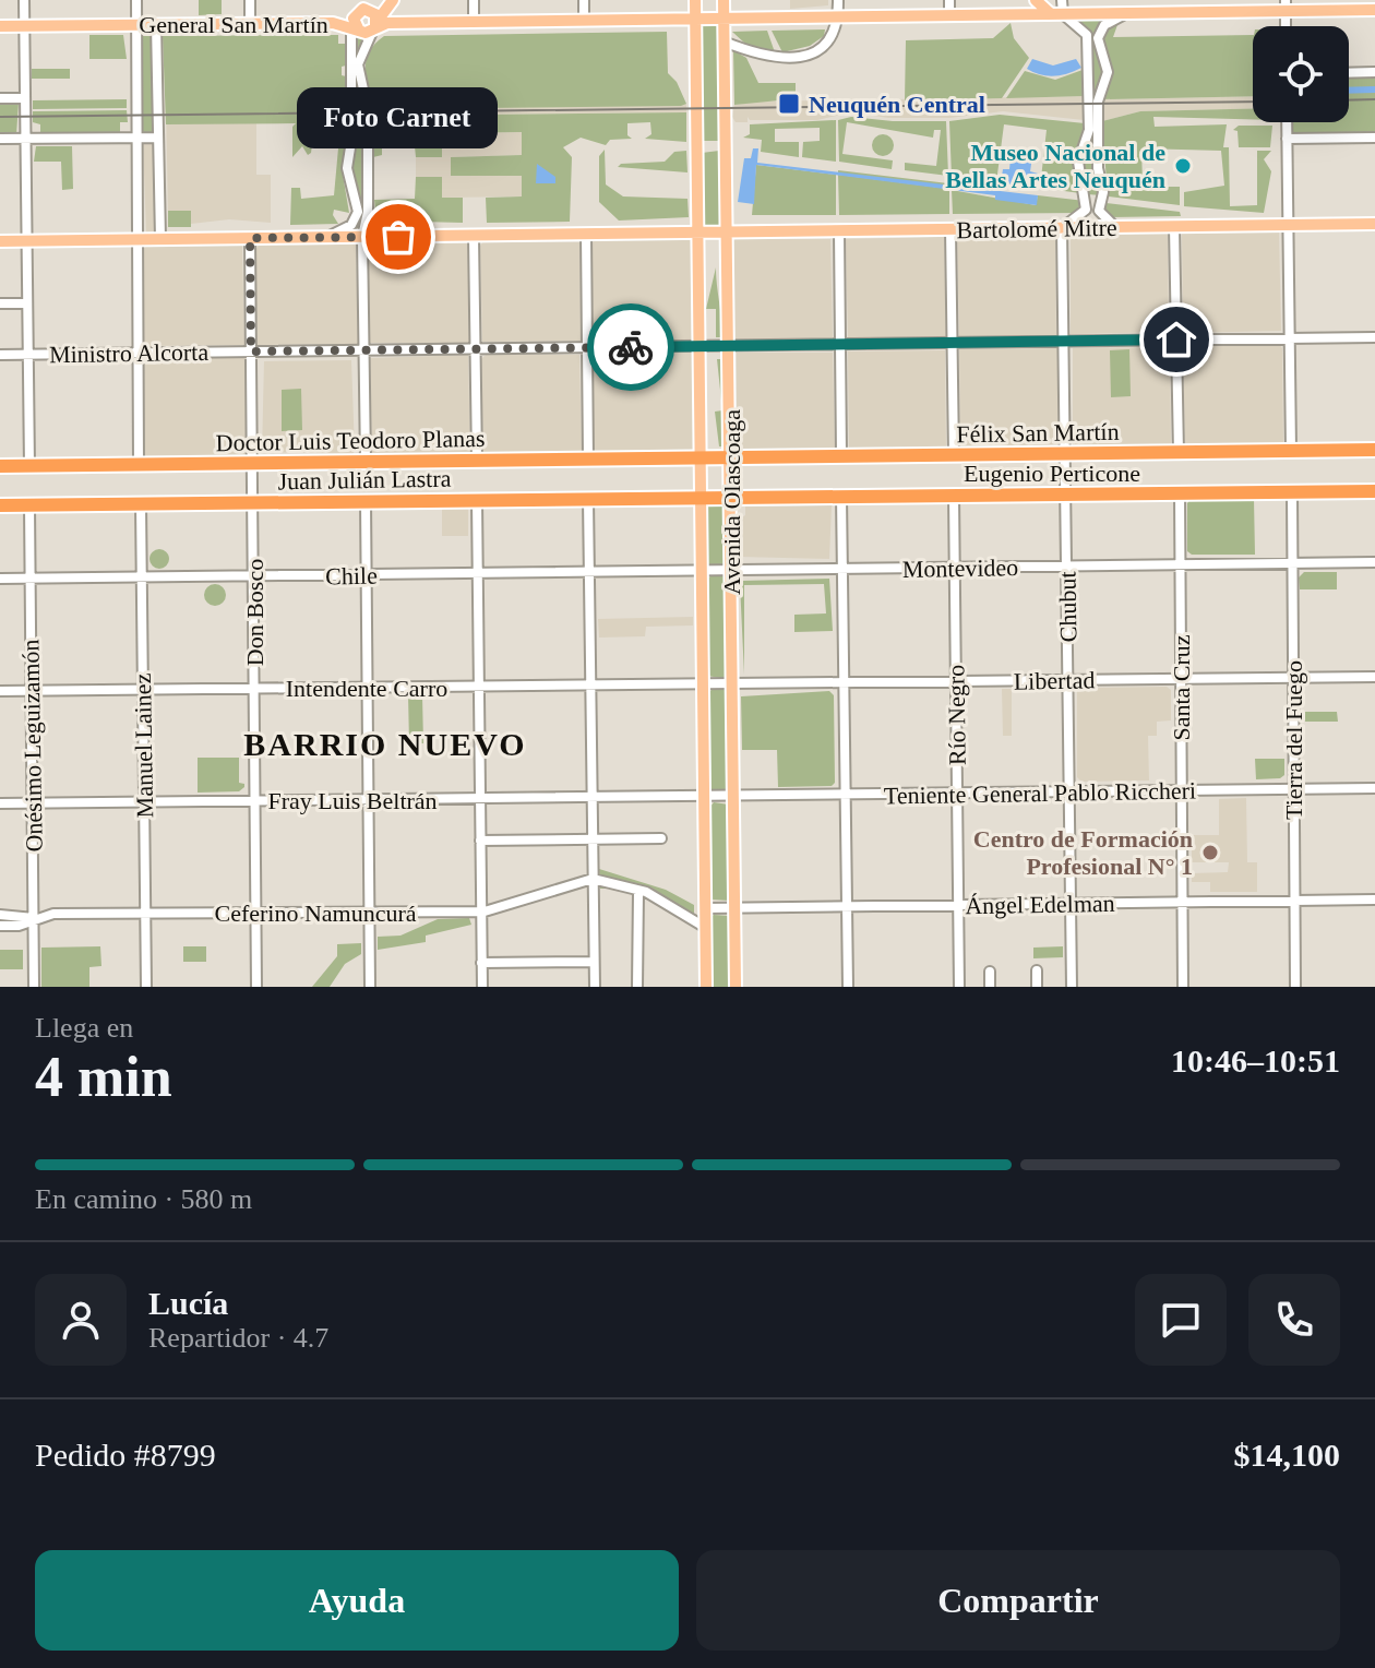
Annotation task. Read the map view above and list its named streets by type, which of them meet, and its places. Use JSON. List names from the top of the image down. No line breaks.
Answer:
{"streets":{"highway":["Félix San Martín","Doctor Luis Teodoro Planas","Eugenio Perticone","Juan Julián Lastra"],"main road":["General San Martín","Bartolomé Mitre","Avenida Olascoaga"],"street":["Ministro Alcorta","Montevideo","Chile","Chubut","Don Bosco","Libertad","Intendente Carro","Santa Cruz","Río Negro","Tierra del Fuego","Onésimo Leguizamón","Manuel Lainez","Teniente General Pablo Riccheri","Fray Luis Beltrán","Ángel Edelman","Ceferino Namuncurá"]},"crossings":[["General San Martín","Avenida Olascoaga"],["Bartolomé Mitre","Avenida Olascoaga"],["Bartolomé Mitre","Chubut"],["Bartolomé Mitre","Don Bosco"],["Ministro Alcorta","Avenida Olascoaga"],["Ministro Alcorta","Chubut"],["Ministro Alcorta","Don Bosco"],["Félix San Martín","Doctor Luis Teodoro Planas"],["Félix San Martín","Avenida Olascoaga"],["Félix San Martín","Chubut"],["Doctor Luis Teodoro Planas","Avenida Olascoaga"],["Doctor Luis Teodoro Planas","Don Bosco"],["Eugenio Perticone","Juan Julián Lastra"],["Eugenio Perticone","Avenida Olascoaga"],["Eugenio Perticone","Chubut"],["Eugenio Perticone","Santa Cruz"],["Eugenio Perticone","Río Negro"],["Eugenio Perticone","Tierra del Fuego"],["Juan Julián Lastra","Avenida Olascoaga"],["Juan Julián Lastra","Don Bosco"],["Juan Julián Lastra","Onésimo Leguizamón"],["Juan Julián Lastra","Manuel Lainez"],["Avenida Olascoaga","Montevideo"],["Avenida Olascoaga","Chile"],["Avenida Olascoaga","Libertad"],["Avenida Olascoaga","Intendente Carro"],["Avenida Olascoaga","Teniente General Pablo Riccheri"],["Avenida Olascoaga","Fray Luis Beltrán"],["Avenida Olascoaga","Ángel Edelman"],["Montevideo","Chile"],["Montevideo","Chubut"],["Montevideo","Santa Cruz"],["Montevideo","Río Negro"],["Montevideo","Tierra del Fuego"],["Chile","Don Bosco"],["Chile","Onésimo Leguizamón"],["Chile","Manuel Lainez"],["Chubut","Libertad"],["Chubut","Teniente General Pablo Riccheri"],["Chubut","Ángel Edelman"],["Don Bosco","Intendente Carro"],["Don Bosco","Fray Luis Beltrán"],["Don Bosco","Ceferino Namuncurá"],["Libertad","Intendente Carro"],["Libertad","Santa Cruz"],["Libertad","Río Negro"],["Libertad","Tierra del Fuego"],["Intendente Carro","Onésimo Leguizamón"],["Intendente Carro","Manuel Lainez"],["Santa Cruz","Teniente General Pablo Riccheri"],["Santa Cruz","Ángel Edelman"],["Río Negro","Teniente General Pablo Riccheri"],["Río Negro","Ángel Edelman"],["Tierra del Fuego","Teniente General Pablo Riccheri"],["Tierra del Fuego","Ángel Edelman"],["Onésimo Leguizamón","Fray Luis Beltrán"],["Onésimo Leguizamón","Ceferino Namuncurá"],["Manuel Lainez","Fray Luis Beltrán"],["Manuel Lainez","Ceferino Namuncurá"],["Teniente General Pablo Riccheri","Fray Luis Beltrán"]],"districts":["BARRIO NUEVO"],"places":{"transit":["Neuquén Central"],"other":["Museo Nacional de Bellas Artes Neuquén","Foto Carnet","Centro de Formación Profesional N° 1"]},"page":{"bubble":"Foto Carnet","heading":["4 min","Llega en","10:46–10:51"],"panel":["Lucía","Repartidor · 4.7","Pedido #8799","$14,100"],"bar":"En camino · 580 m","buttons":["Ayuda","Compartir"]}}
